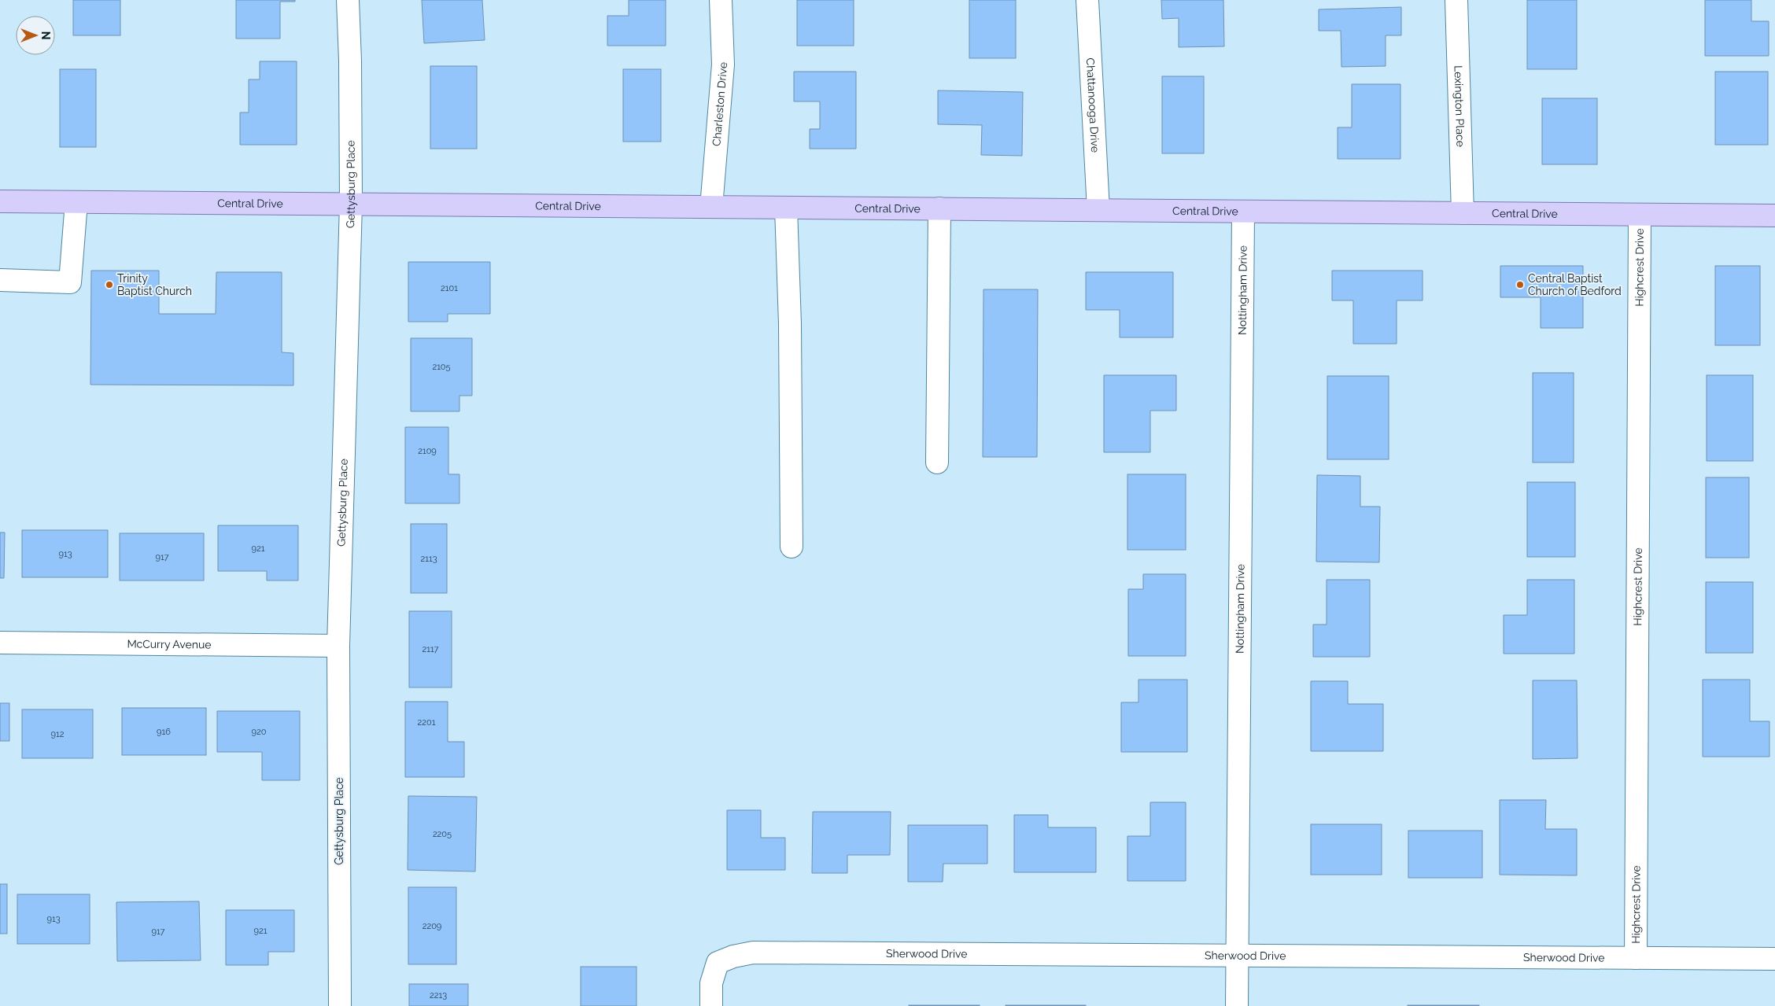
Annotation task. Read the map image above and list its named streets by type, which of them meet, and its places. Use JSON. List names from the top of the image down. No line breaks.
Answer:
{"streets":{"main road":["Central Drive"],"street":["Charleston Drive","Chattanooga Drive","Lexington Place","Gettysburg Place","Highcrest Drive","Nottingham Drive","McCurry Avenue","Sherwood Drive"]},"crossings":[["Charleston Drive","Central Drive"],["Chattanooga Drive","Central Drive"],["Lexington Place","Central Drive"],["Gettysburg Place","Central Drive"],["Gettysburg Place","McCurry Avenue"],["Central Drive","Highcrest Drive"],["Central Drive","Nottingham Drive"],["Highcrest Drive","Sherwood Drive"],["Nottingham Drive","Sherwood Drive"]],"places":["Trinity Baptist Church","Central Baptist Church of Bedford"],"house_numbers":["2101","2105","2109","921","913","917","2113","2117","2201","916","920","912","2205","913","2209","921","917","2213"],"north":"right"}
